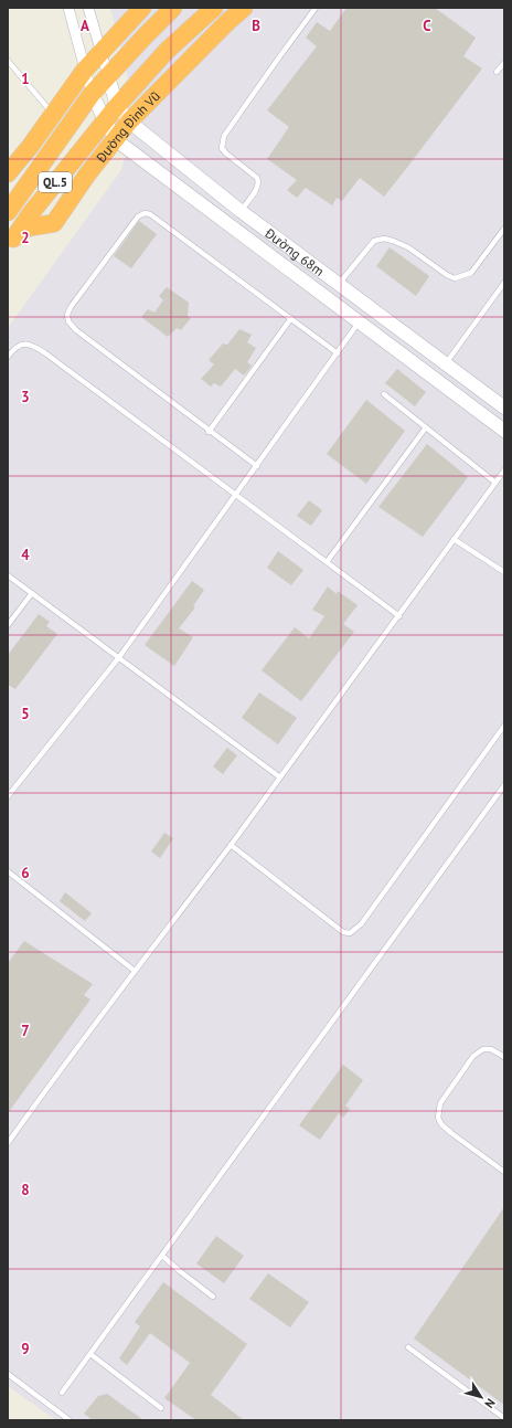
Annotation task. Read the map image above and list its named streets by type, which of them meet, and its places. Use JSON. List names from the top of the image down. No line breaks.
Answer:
{"streets":{"highway":["Đường Đình Vũ","QL.5"],"street":["Đường 68m"]},"crossings":[["Đường Đình Vũ","Đường 68m"]],"north":"bottom right","grid":{"columns":["A","B","C"],"rows":["1","2","3","4","5","6","7","8","9"]}}
